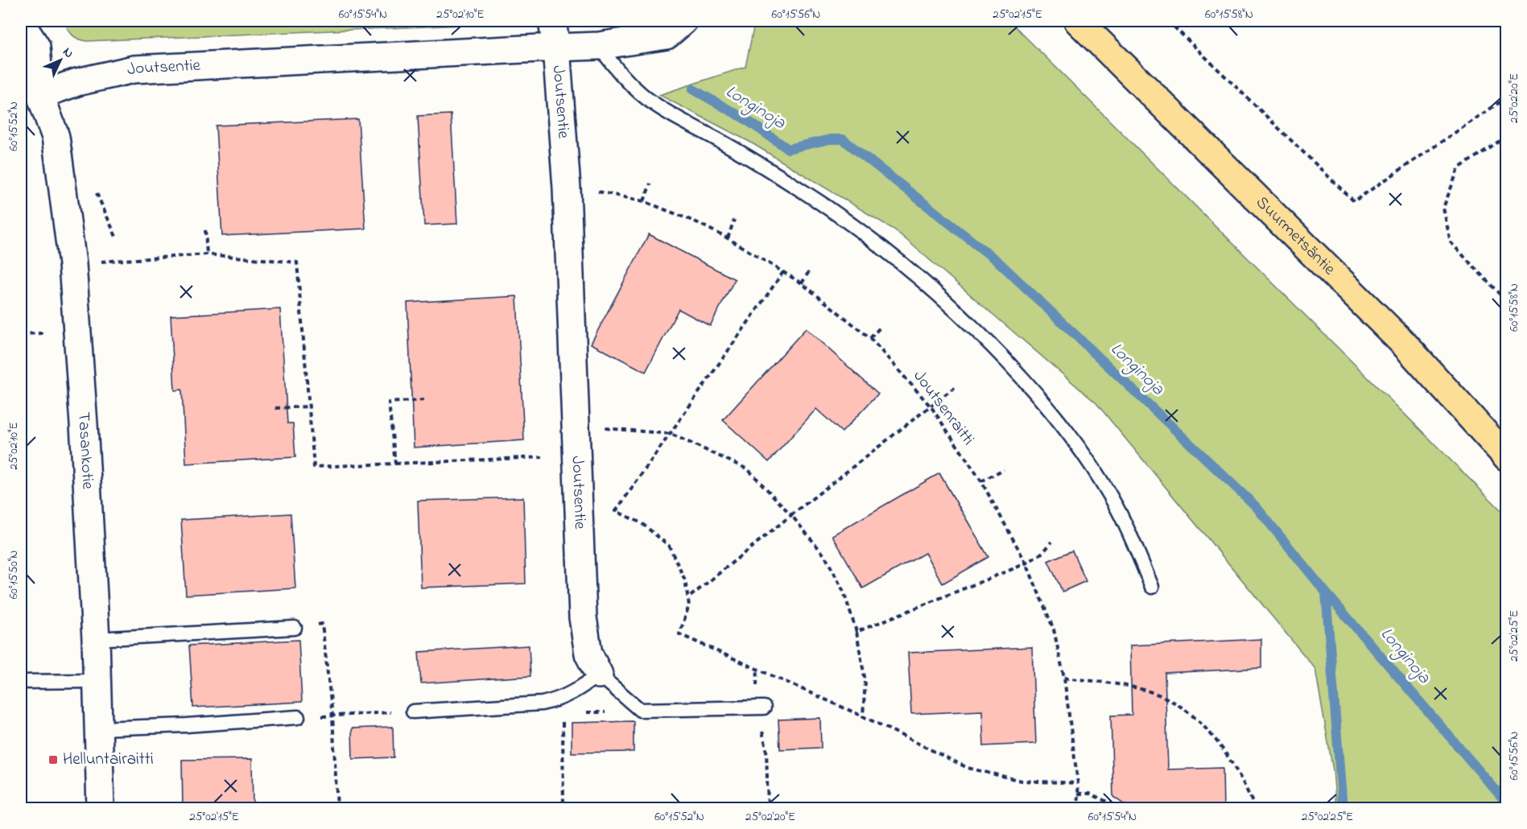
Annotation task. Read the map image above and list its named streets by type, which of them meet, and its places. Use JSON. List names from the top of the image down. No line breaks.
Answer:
{"streets":{"main road":["Suurmetsäntie"],"street":["Joutsentie","Tasankotie"],"path":["Joutsenraitti"]},"crossings":[["Joutsentie","Tasankotie"]],"water":["Longinoja"],"places":{"transit":["Helluntairaitti"]},"north":"top right","coordinates":["60°15'54\"N","25°02'10\"E","60°15'56\"N","25°02'15\"E","60°15'58\"N","25°02'20\"E","60°15'52\"N","60°15'50\"N","25°02'25\"E"]}
